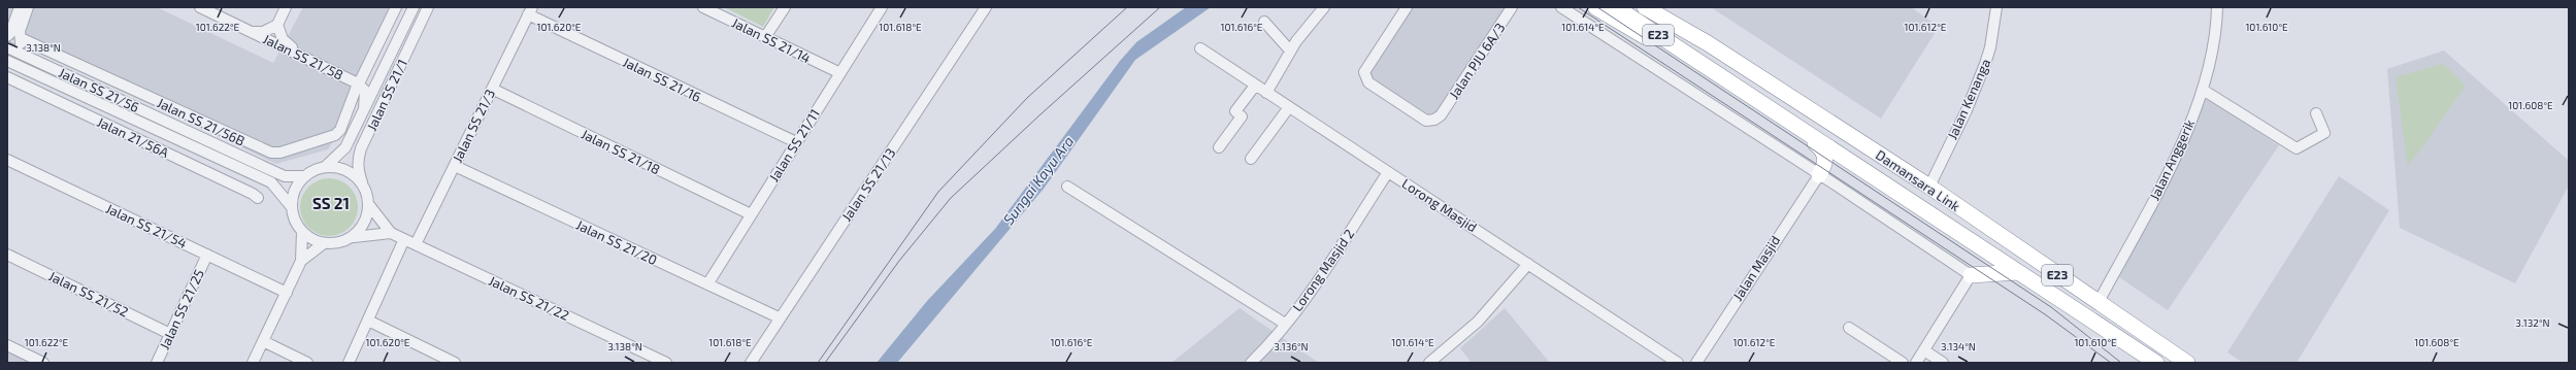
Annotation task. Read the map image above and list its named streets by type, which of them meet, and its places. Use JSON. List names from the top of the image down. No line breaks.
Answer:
{"streets":{"highway":["E23","Damansara Link"],"street":["Jalan SS 21/14","Jalan SS 21/58","Jalan PJU 6A/3","Jalan SS 21/16","Jalan SS 21/56","Jalan SS 21/1","Jalan Kenanga","Jalan SS 21/56B","Jalan SS 21/3","Jalan 21/56A","Jalan SS 21/11","Jalan SS 21/18","Jalan Anggerik","Jalan SS 21/13","Lorong Masjid","Jalan SS 21/54","Jalan SS 21/20","Jalan Masjid","Lorong Masjid 2","Jalan SS 21/52","Jalan SS 21/22","Jalan SS 21/25"]},"crossings":[["Jalan SS 21/14","Jalan SS 21/11"],["Jalan SS 21/58","Jalan SS 21/1"],["Jalan SS 21/58","Jalan SS 21/56B"],["Jalan SS 21/16","Jalan SS 21/3"],["Jalan SS 21/16","Jalan SS 21/11"],["Jalan SS 21/56","Jalan SS 21/1"],["Jalan SS 21/56","Jalan SS 21/22"],["Jalan SS 21/1","Jalan SS 21/22"],["Jalan Kenanga","Damansara Link"],["Jalan SS 21/3","Jalan SS 21/18"],["Jalan SS 21/3","Jalan SS 21/20"],["Jalan SS 21/3","Jalan SS 21/22"],["Jalan SS 21/11","Jalan SS 21/18"],["Jalan SS 21/11","Jalan SS 21/20"],["Jalan Anggerik","Damansara Link"],["Jalan SS 21/13","Jalan SS 21/20"],["Lorong Masjid","Lorong Masjid 2"],["Jalan SS 21/54","Jalan SS 21/25"],["Jalan SS 21/52","Jalan SS 21/25"]],"districts":["SS 21"],"water":["Sungai Kayu Ara"],"coordinates":["101.622°E","101.620°E","101.618°E","101.616°E","101.614°E","101.612°E","101.610°E","3.138°N","101.608°E","3.132°N","3.136°N","3.134°N"]}
